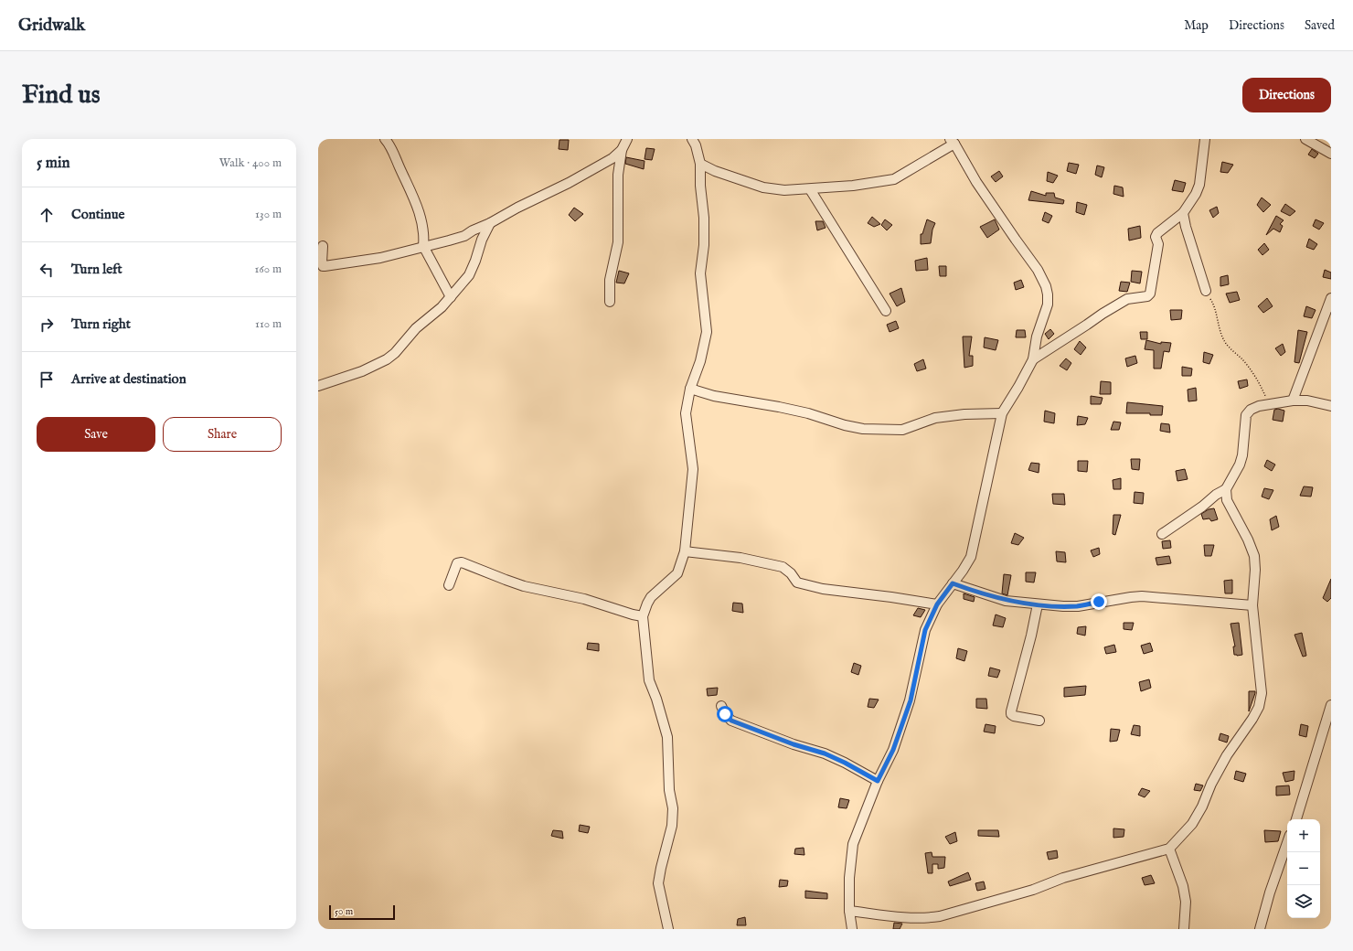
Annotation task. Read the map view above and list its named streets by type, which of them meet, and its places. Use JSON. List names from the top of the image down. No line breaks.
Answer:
{"scale_bar":"50 m","page":{"header":"Gridwalk","nav":["Map","Directions","Saved"],"buttons":["Directions",["Save","Share"]],"title":"Find us","heading":["5 min","Walk · 400 m"],"list":[["Continue","130 m"],["Turn left","160 m"],["Turn right","110 m"],"Arrive at destination"],"map_buttons":["+","−"],"scale":"50 m"}}
